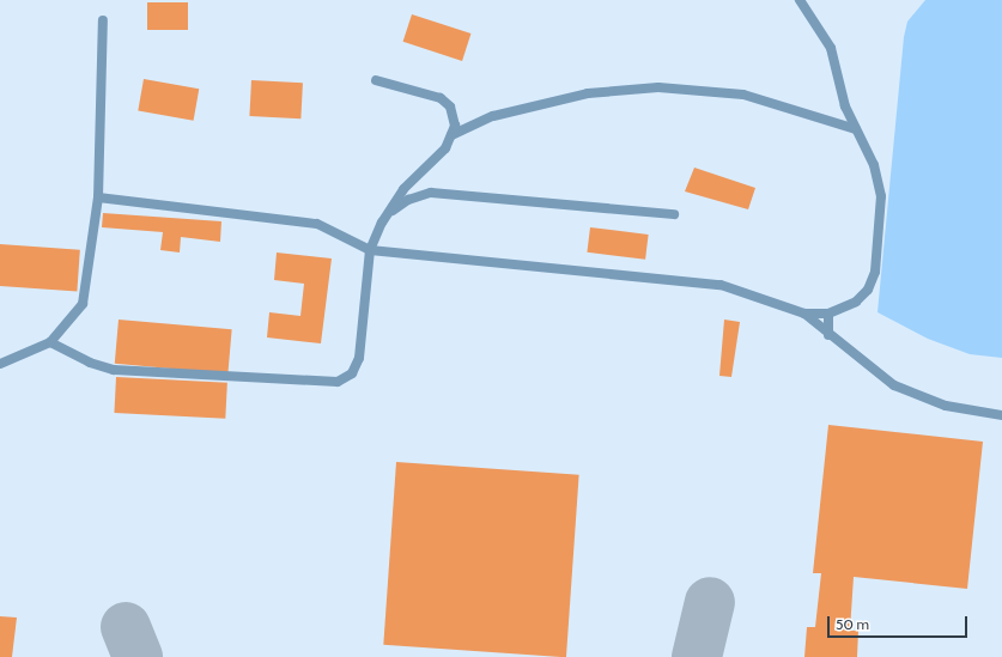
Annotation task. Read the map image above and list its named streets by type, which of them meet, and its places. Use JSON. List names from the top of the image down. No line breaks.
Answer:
{"scale_bar":"50 m"}
